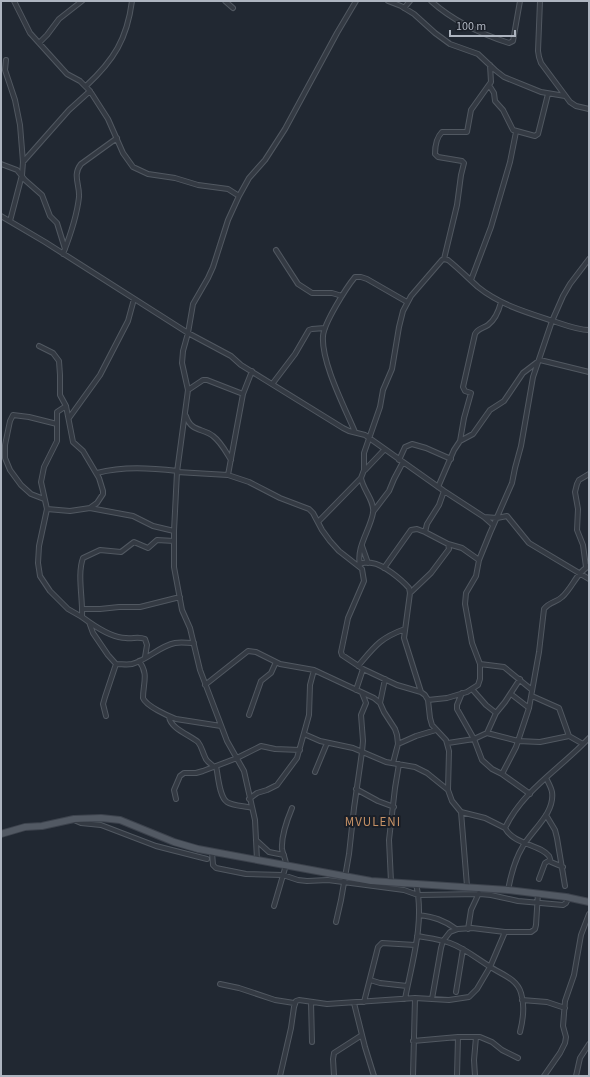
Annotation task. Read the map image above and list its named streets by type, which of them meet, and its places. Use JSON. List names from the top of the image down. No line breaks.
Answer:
{"districts":["MVULENI"],"scale_bar":"100 m"}
